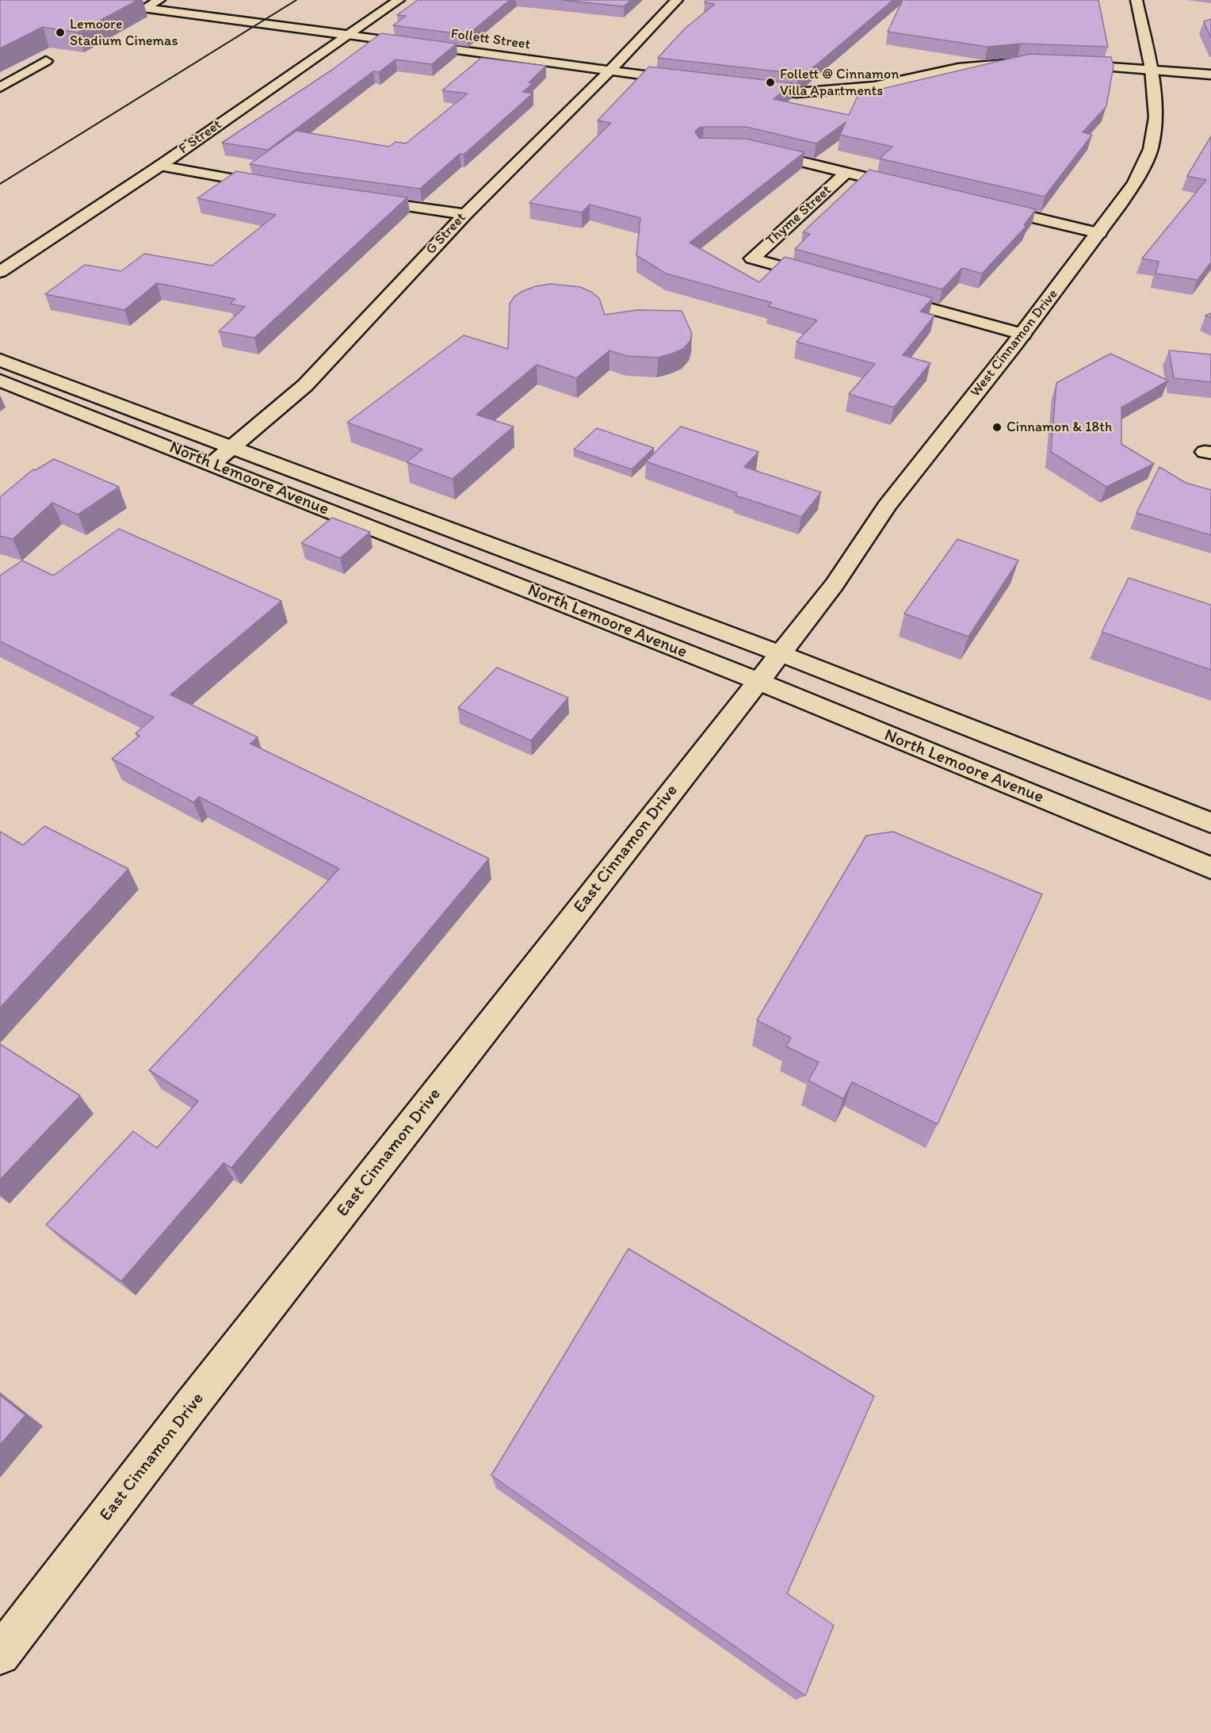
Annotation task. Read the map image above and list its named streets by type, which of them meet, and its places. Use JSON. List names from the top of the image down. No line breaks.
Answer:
{"streets":{"street":["Follett Street","F Street","Thyme Street","G Street","West Cinnamon Drive","North Lemoore Avenue","East Cinnamon Drive"]},"crossings":[["Follett Street","F Street"],["Follett Street","G Street"],["G Street","North Lemoore Avenue"],["West Cinnamon Drive","North Lemoore Avenue"],["West Cinnamon Drive","East Cinnamon Drive"],["North Lemoore Avenue","East Cinnamon Drive"]],"places":["Lemoore Stadium Cinemas","Follett @ Cinnamon Villa Apartments","Cinnamon & 18th"]}
